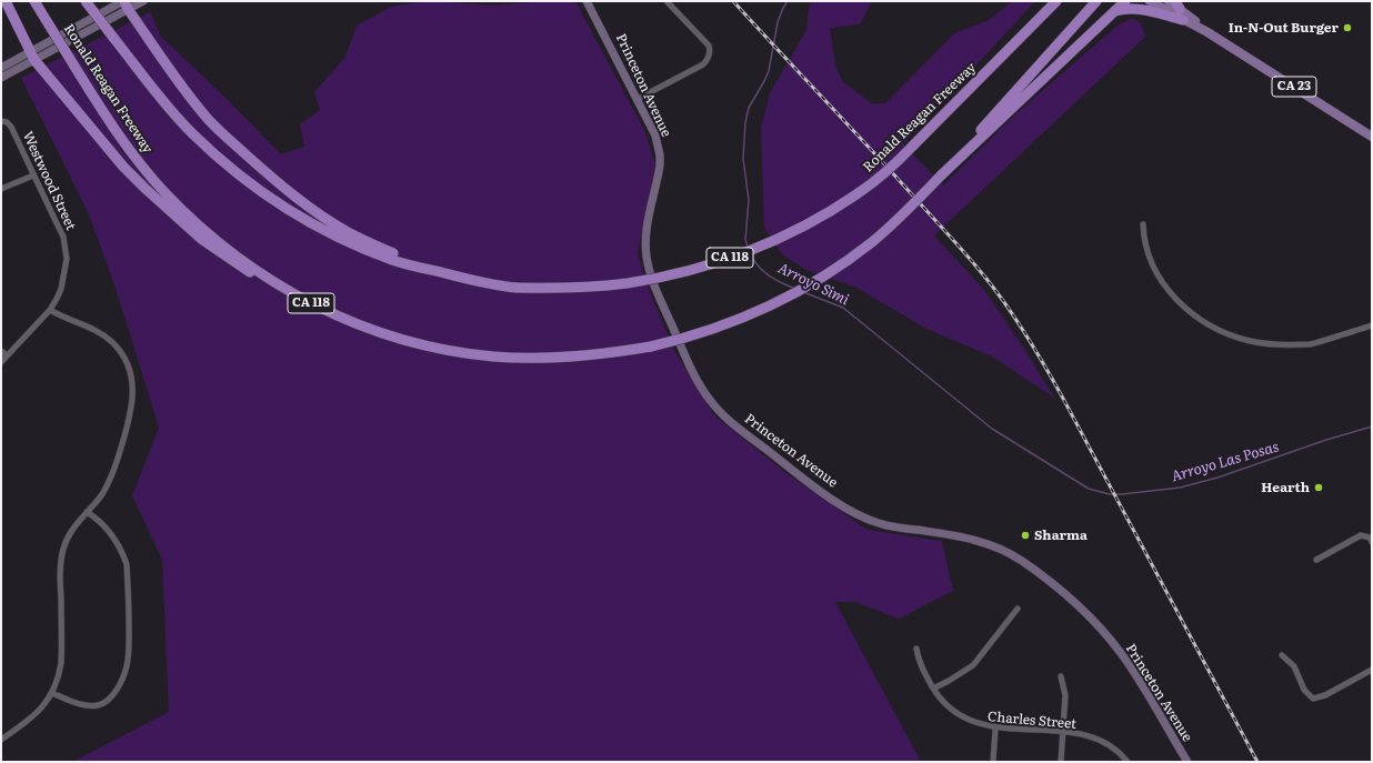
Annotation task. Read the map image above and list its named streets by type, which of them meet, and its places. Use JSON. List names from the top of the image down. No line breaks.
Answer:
{"streets":{"highway":["Ronald Reagan Freeway","CA 118"],"main road":["CA 23"],"street":["Princeton Avenue","Westwood Street","Charles Street"]},"crossings":[["Ronald Reagan Freeway","CA 118"]],"water":["Arroyo Simi","Arroyo Las Posas"],"places":["In-N-Out Burger","Hearth","Sharma"]}
